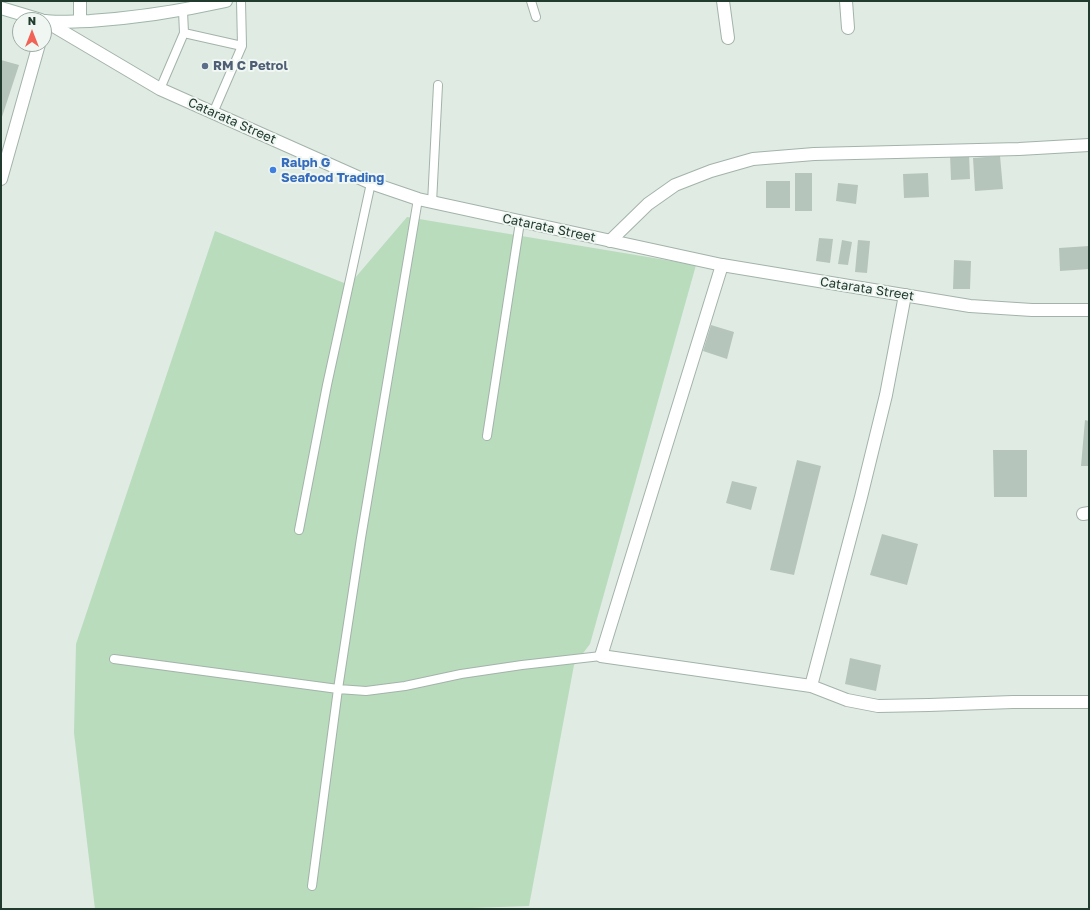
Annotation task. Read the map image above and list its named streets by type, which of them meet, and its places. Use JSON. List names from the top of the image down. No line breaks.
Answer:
{"streets":{"street":["Catarata Street"]},"places":["RM C Petrol","Ralph G Seafood Trading"],"north":"top"}
